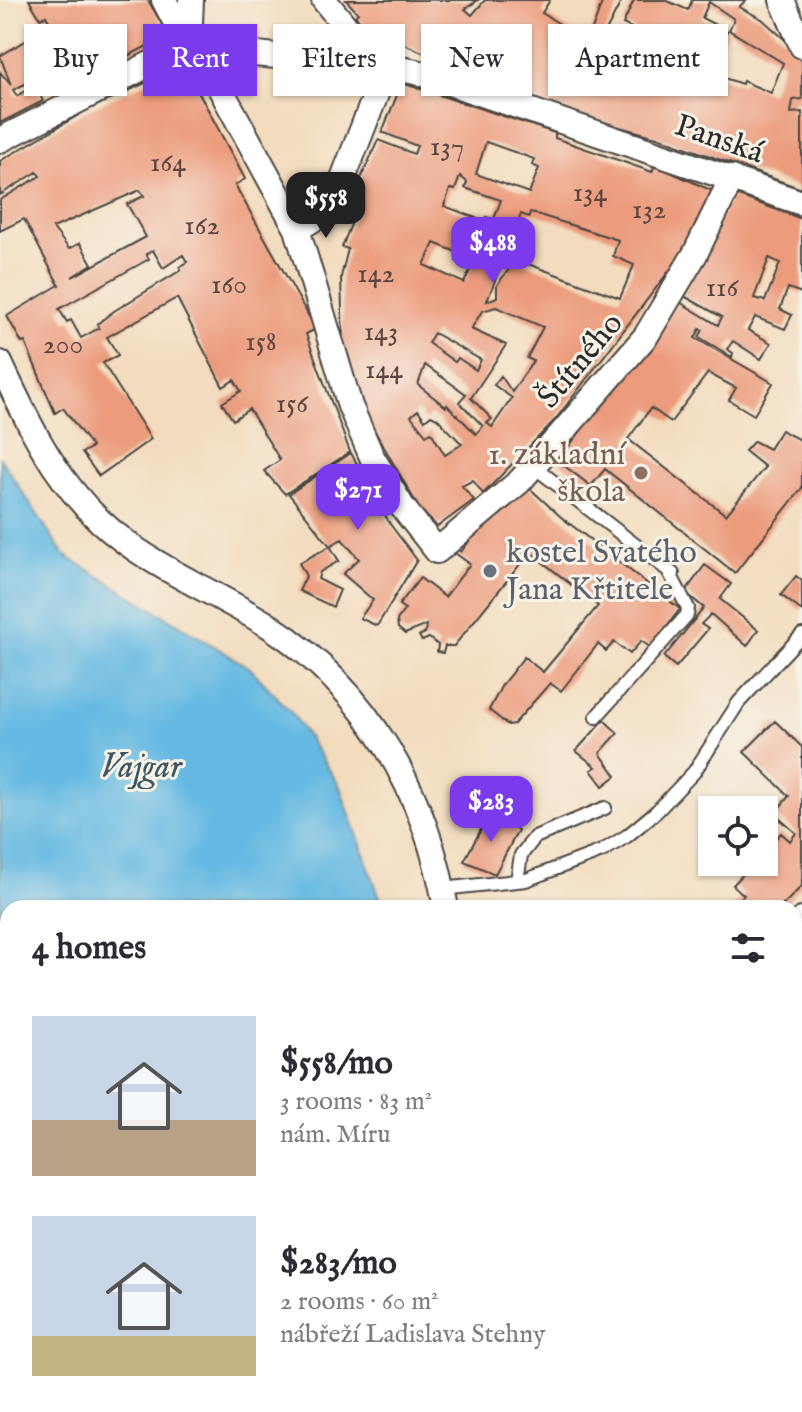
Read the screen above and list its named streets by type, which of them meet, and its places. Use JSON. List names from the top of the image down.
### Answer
{
  "streets": {
    "street": ["Panská", "Štítného"]
  },
  "crossings": [
    ["Panská", "Štítného"]
  ],
  "water": ["Vajgar"],
  "places": ["1. základní škola", "kostel Svatého Jana Křtitele"],
  "house_numbers": [
    "137",
    "164",
    "134",
    "132",
    "162",
    "142",
    "160",
    "116",
    "143",
    "158",
    "200",
    "144",
    "156"
  ],
  "page": {
    "chip": [
      "Buy",
      "Rent",
      "Filters",
      "New",
      "Apartment"
    ],
    "price": [
      "$558",
      "$488",
      "$271",
      "$283"
    ],
    "heading": "4 homes",
    "list": [
      {
        "name": "$558/mo",
        "note": "3 rooms · 83 m² · nám. Míru"
      },
      {
        "name": "$283/mo",
        "note": "2 rooms · 60 m² · nábřeží Ladislava Stehny"
      }
    ]
  }
}
